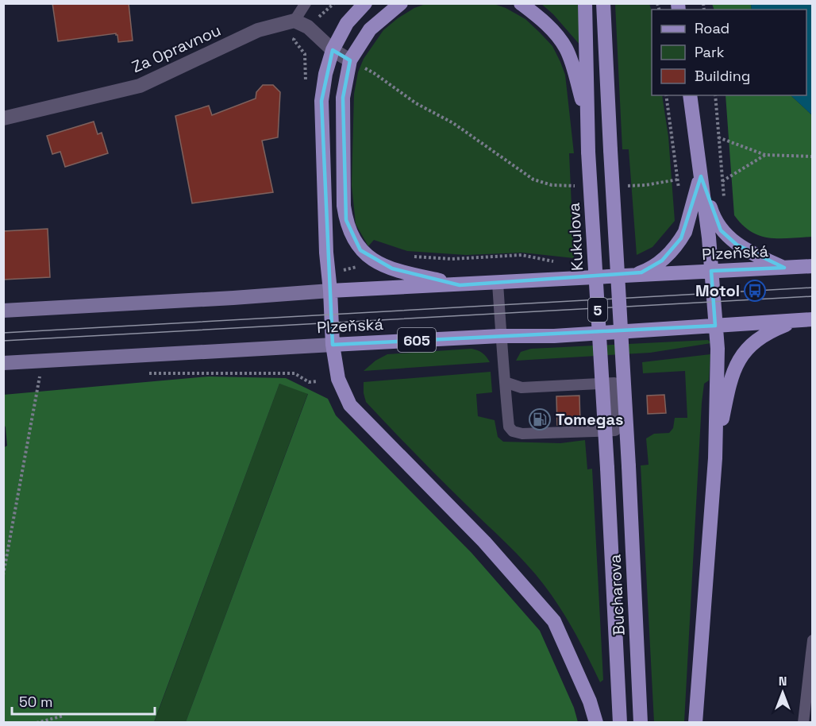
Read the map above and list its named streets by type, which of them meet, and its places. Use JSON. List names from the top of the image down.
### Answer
{
  "streets": {
    "main road": [
      "Kukulova",
      "Plzeňská",
      "5",
      "605",
      "Bucharova"
    ],
    "street": ["Za Opravnou"]
  },
  "crossings": [
    ["Kukulova", "Bucharova"]
  ],
  "places": {
    "bus stop": ["Motol"],
    "fuel station": ["Tomegas"]
  },
  "legend": ["Road", "Park", "Building"],
  "scale_bar": "50 m",
  "north": "top"
}
